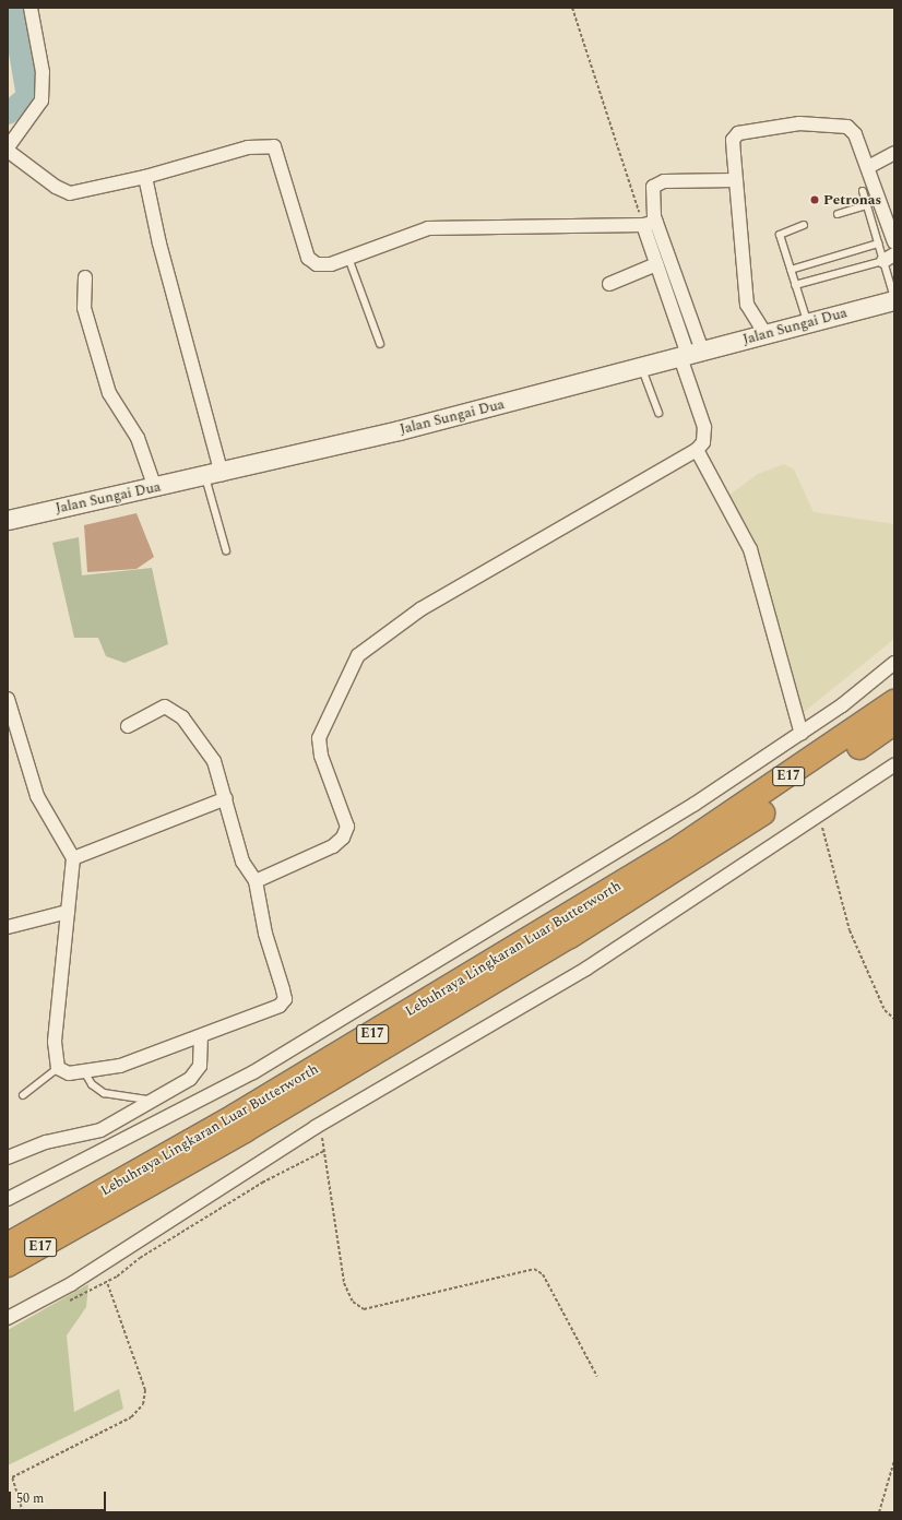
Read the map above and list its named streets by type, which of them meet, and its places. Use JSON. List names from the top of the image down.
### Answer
{
  "streets": {
    "highway": ["E17", "Lebuhraya Lingkaran Luar Butterworth"],
    "main road": ["Jalan Sungai Dua"]
  },
  "places": ["Petronas"],
  "scale_bar": "50 m"
}
